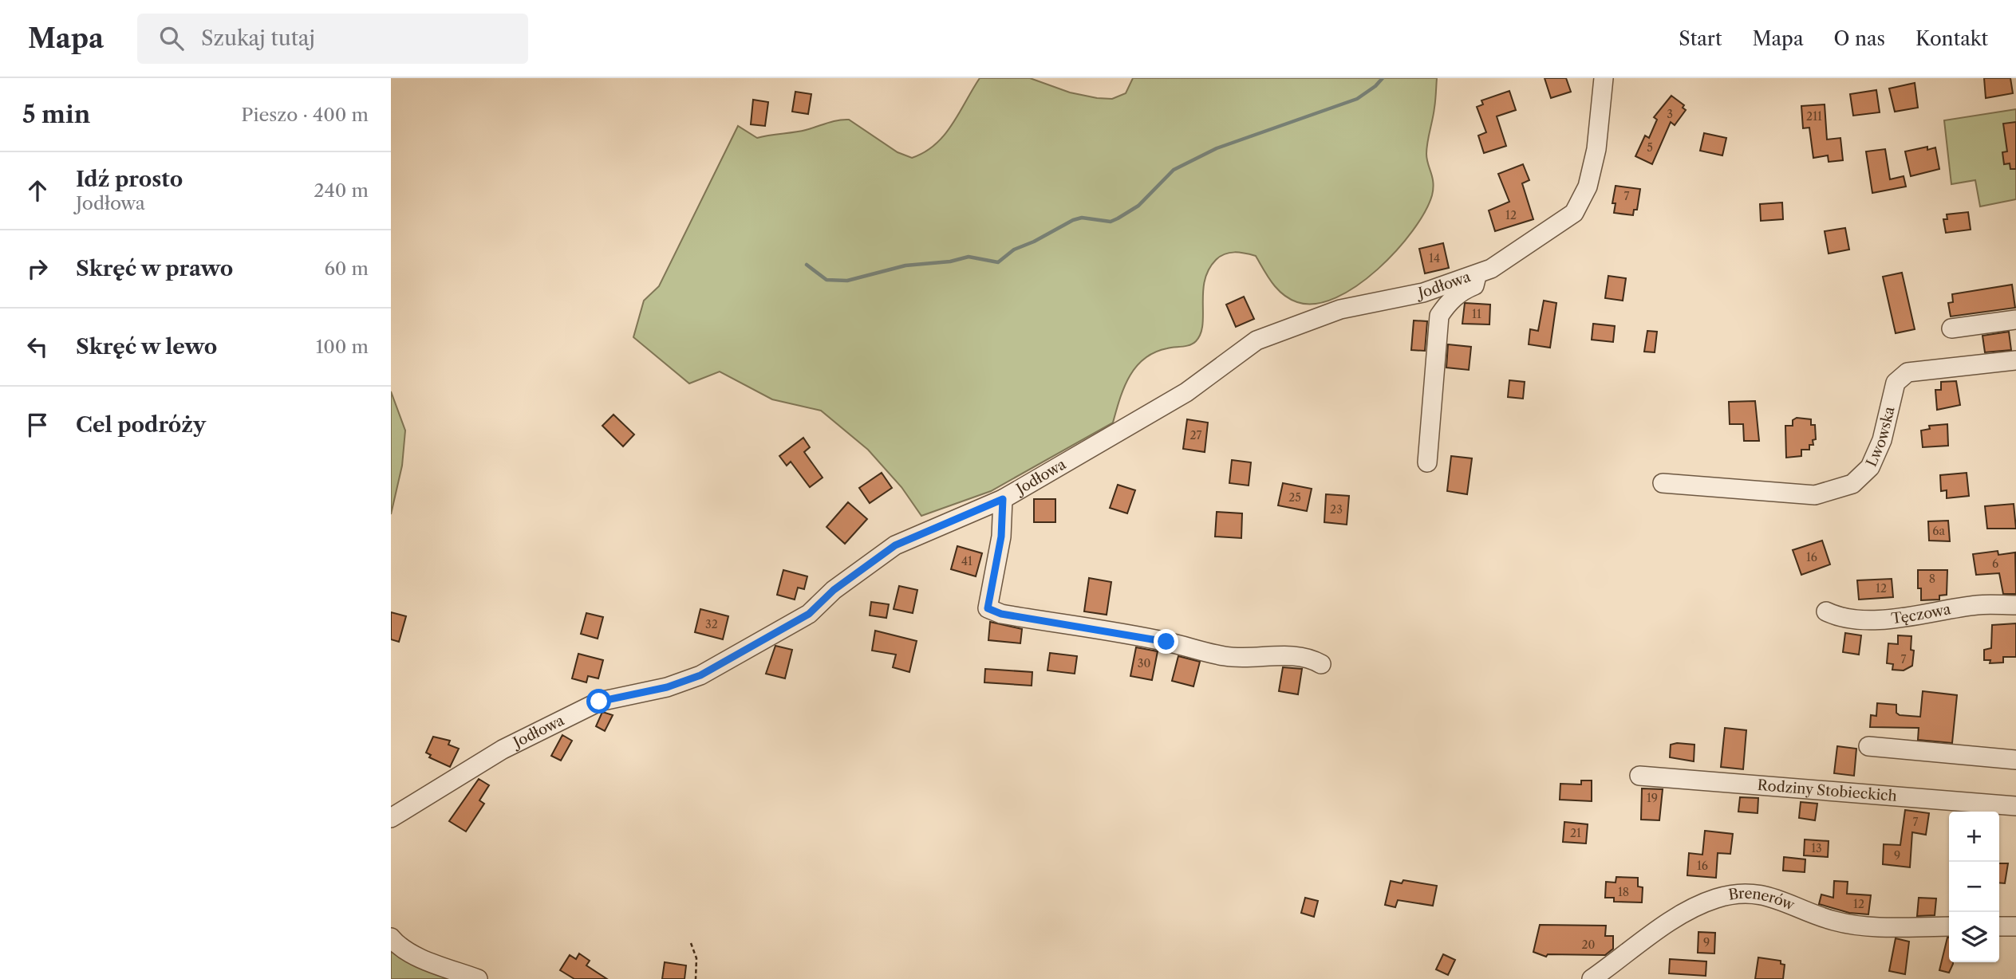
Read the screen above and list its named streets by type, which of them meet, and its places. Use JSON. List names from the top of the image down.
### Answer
{
  "streets": {
    "street": [
      "Jodłowa",
      "Lwowska",
      "Tęczowa",
      "Rodziny Stobieckich",
      "Brenerów"
    ]
  },
  "house_numbers": [
    "3",
    "211",
    "5",
    "7",
    "12",
    "14",
    "11",
    "27",
    "25",
    "23",
    "6a",
    "16",
    "41",
    "6",
    "8",
    "12",
    "32",
    "7",
    "30",
    "19",
    "7",
    "21",
    "13",
    "9",
    "16",
    "18",
    "12",
    "9",
    "20"
  ],
  "page": {
    "header": "Mapa",
    "search": "Szukaj tutaj",
    "nav": [
      "Start",
      "Mapa",
      "O nas",
      "Kontakt"
    ],
    "heading": ["5 min", "Pieszo · 400 m"],
    "list": [
      ["Idź prosto", "Jodłowa", "240 m"],
      ["Skręć w prawo", "60 m"],
      ["Skręć w lewo", "100 m"],
      "Cel podróży"
    ],
    "map_buttons": ["+", "−"]
  }
}
